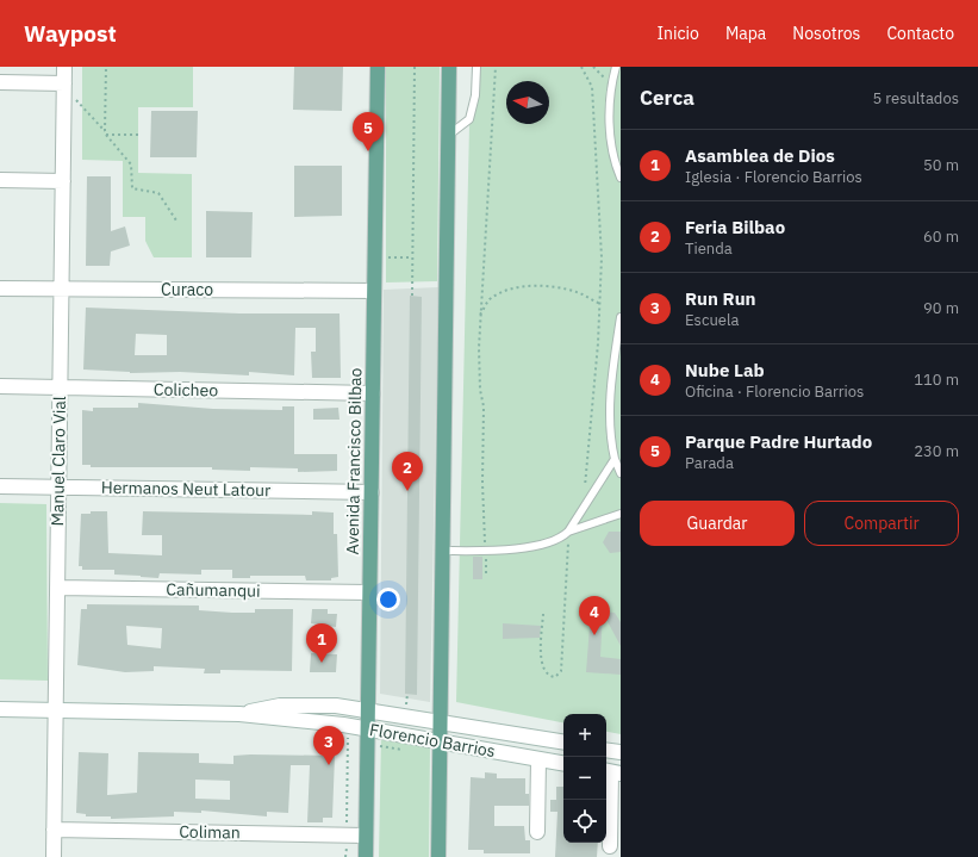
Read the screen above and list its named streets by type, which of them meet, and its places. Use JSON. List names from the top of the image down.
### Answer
{
  "streets": {
    "main road": ["Avenida Francisco Bilbao"],
    "street": [
      "Curaco",
      "Colicheo",
      "Manuel Claro Vial",
      "Hermanos Neut Latour",
      "Cañumanqui",
      "Florencio Barrios",
      "Coliman"
    ]
  },
  "crossings": [
    ["Curaco", "Manuel Claro Vial"],
    ["Curaco", "Avenida Francisco Bilbao"],
    ["Colicheo", "Manuel Claro Vial"],
    ["Colicheo", "Avenida Francisco Bilbao"],
    ["Manuel Claro Vial", "Hermanos Neut Latour"],
    ["Manuel Claro Vial", "Cañumanqui"],
    ["Manuel Claro Vial", "Florencio Barrios"],
    ["Manuel Claro Vial", "Coliman"],
    ["Avenida Francisco Bilbao", "Hermanos Neut Latour"],
    ["Avenida Francisco Bilbao", "Cañumanqui"],
    ["Avenida Francisco Bilbao", "Florencio Barrios"],
    ["Avenida Francisco Bilbao", "Coliman"]
  ],
  "north": "left",
  "page": {
    "header": "Waypost",
    "nav": [
      "Inicio",
      "Mapa",
      "Nosotros",
      "Contacto"
    ],
    "heading": ["Cerca", "5 resultados"],
    "pins": [
      "5",
      "2",
      "4",
      "1",
      "3"
    ],
    "list": [
      {
        "mark": "1",
        "name": "Asamblea de Dios",
        "note": "Iglesia · Florencio Barrios",
        "value": "50 m"
      },
      {
        "mark": "2",
        "name": "Feria Bilbao",
        "note": "Tienda",
        "value": "60 m"
      },
      {
        "mark": "3",
        "name": "Run Run",
        "note": "Escuela",
        "value": "90 m"
      },
      {
        "mark": "4",
        "name": "Nube Lab",
        "note": "Oficina · Florencio Barrios",
        "value": "110 m"
      },
      {
        "mark": "5",
        "name": "Parque Padre Hurtado",
        "note": "Parada",
        "value": "230 m"
      }
    ],
    "buttons": ["Guardar", "Compartir"],
    "map_buttons": ["+", "−"]
  }
}
